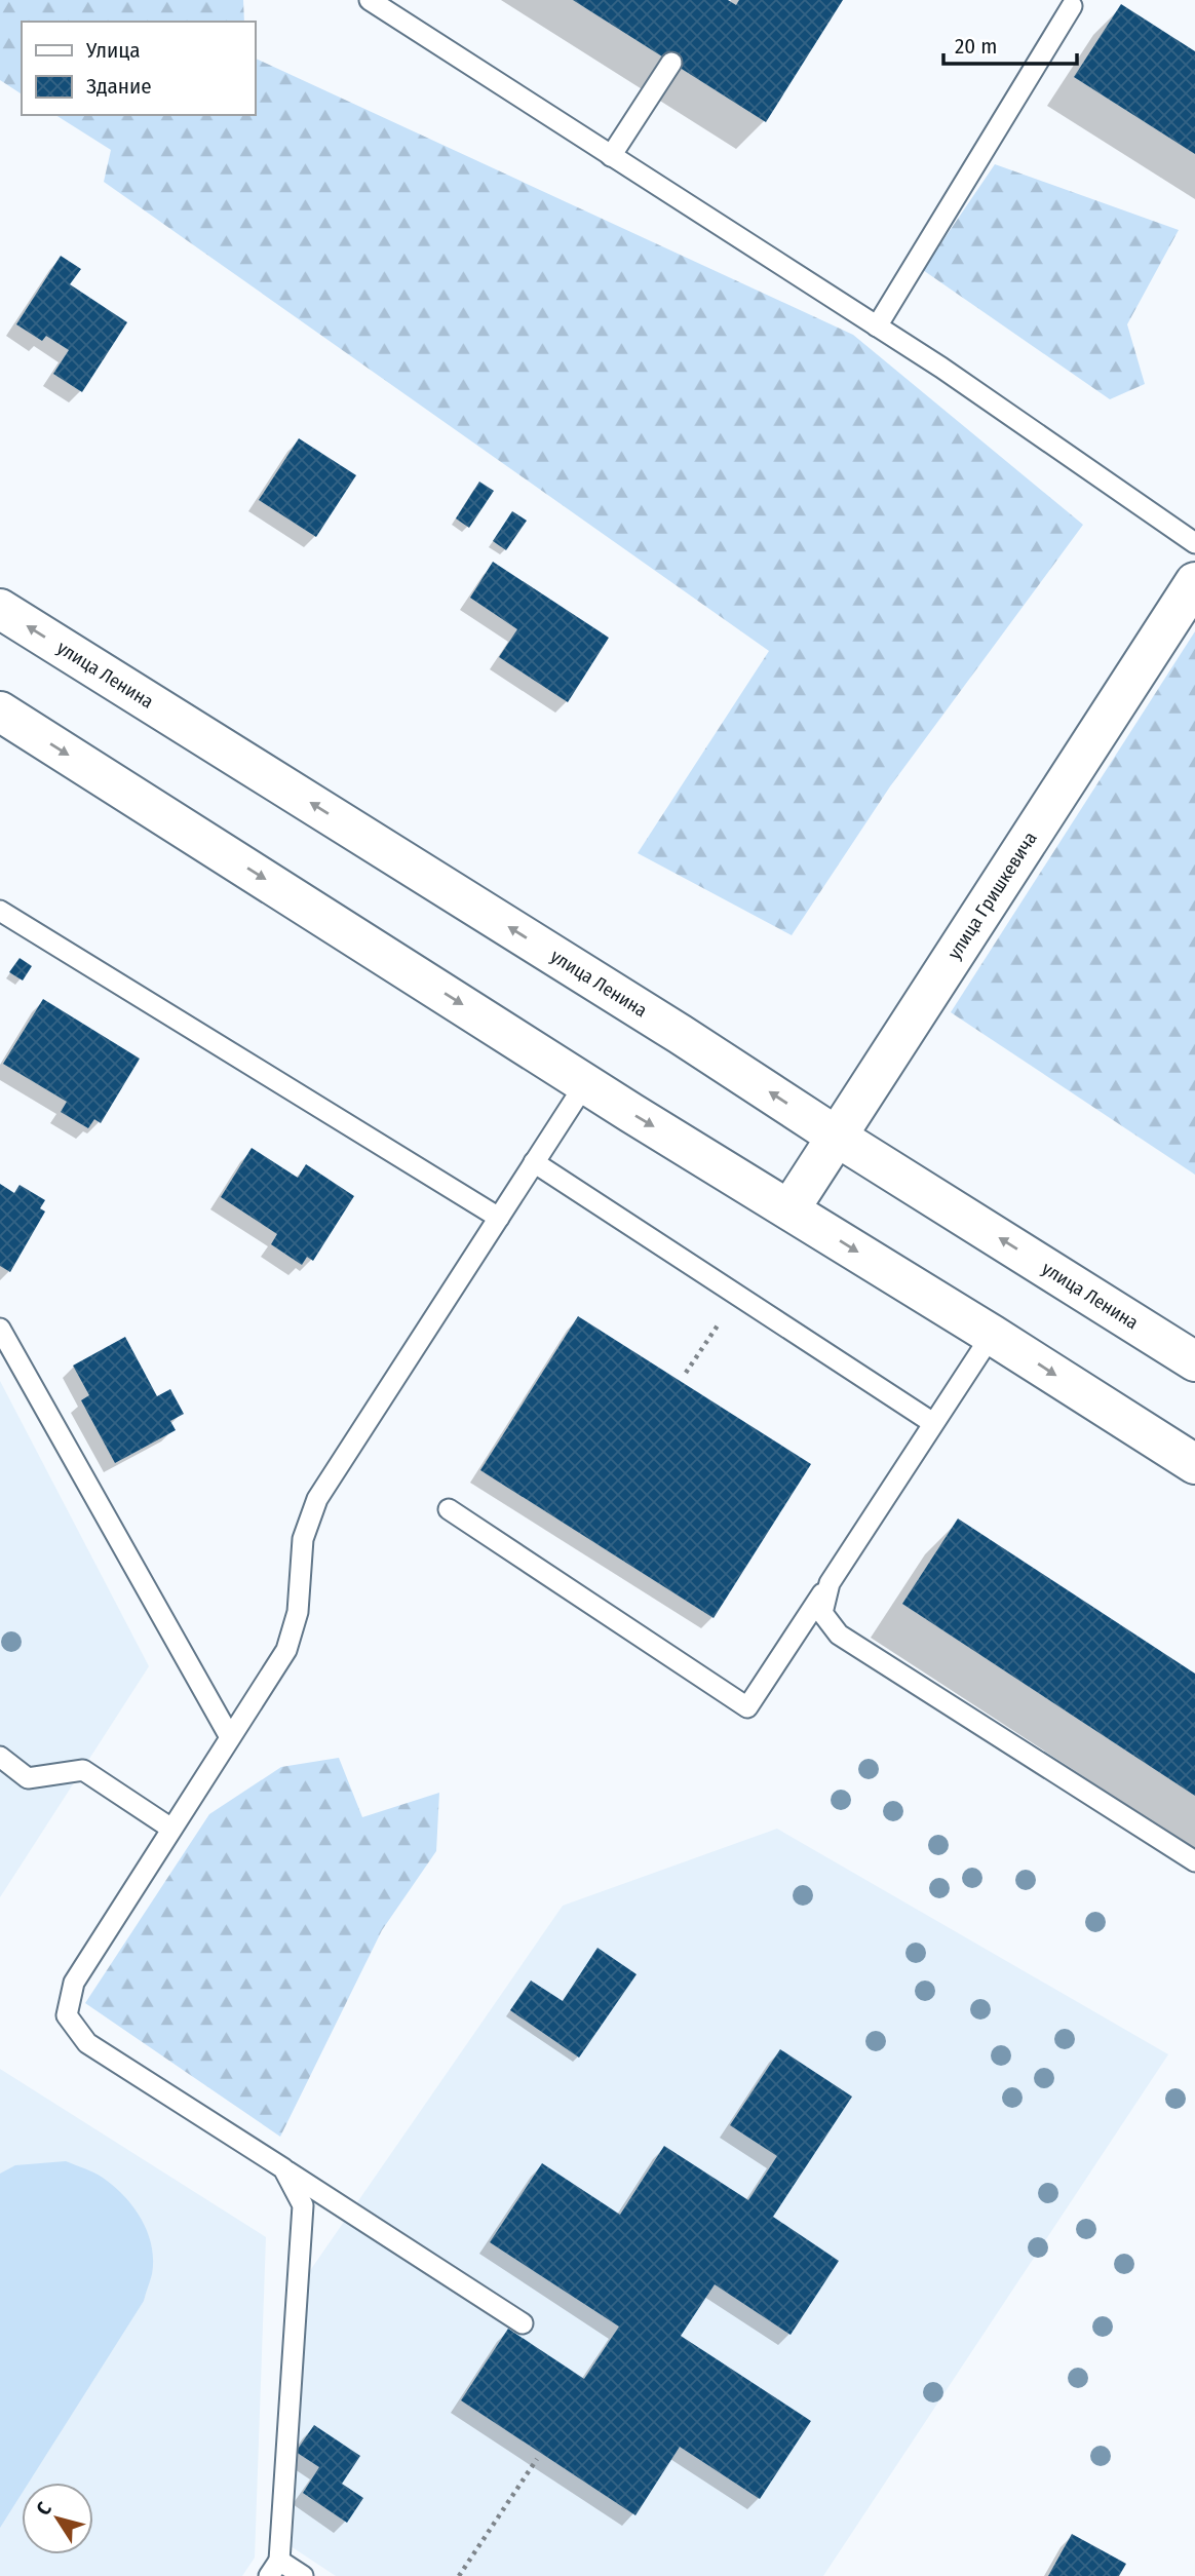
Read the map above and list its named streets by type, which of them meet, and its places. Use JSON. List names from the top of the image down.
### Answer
{
  "streets": {
    "street": ["улица Ленина", "улица Гришкевича"]
  },
  "crossings": [
    ["улица Ленина", "улица Гришкевича"]
  ],
  "legend": ["Улица", "Здание"],
  "scale_bar": "20 m",
  "north": "top left"
}
